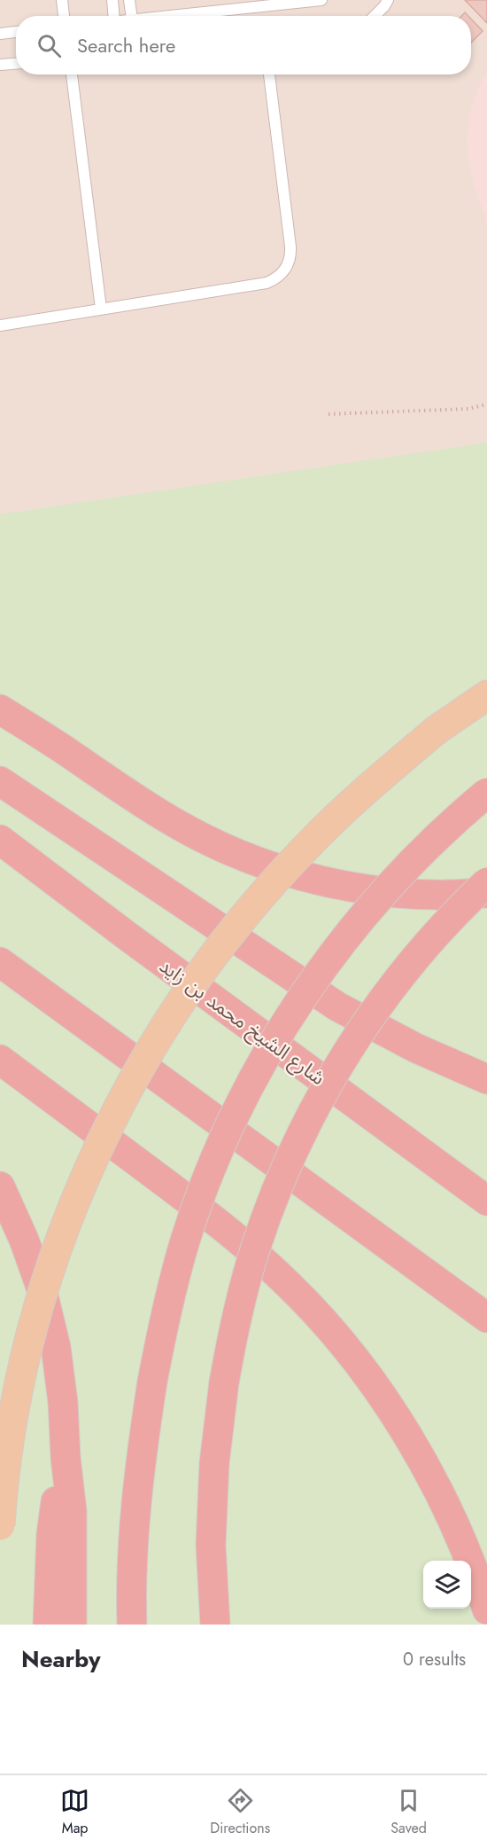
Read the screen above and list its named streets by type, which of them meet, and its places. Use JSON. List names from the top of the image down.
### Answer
{
  "streets": {
    "highway": ["شارع الشيخ محمد بن زايد"]
  },
  "page": {
    "search": "Search here",
    "heading": ["Nearby", "0 results"],
    "nav": ["Map", "Directions", "Saved"]
  }
}
